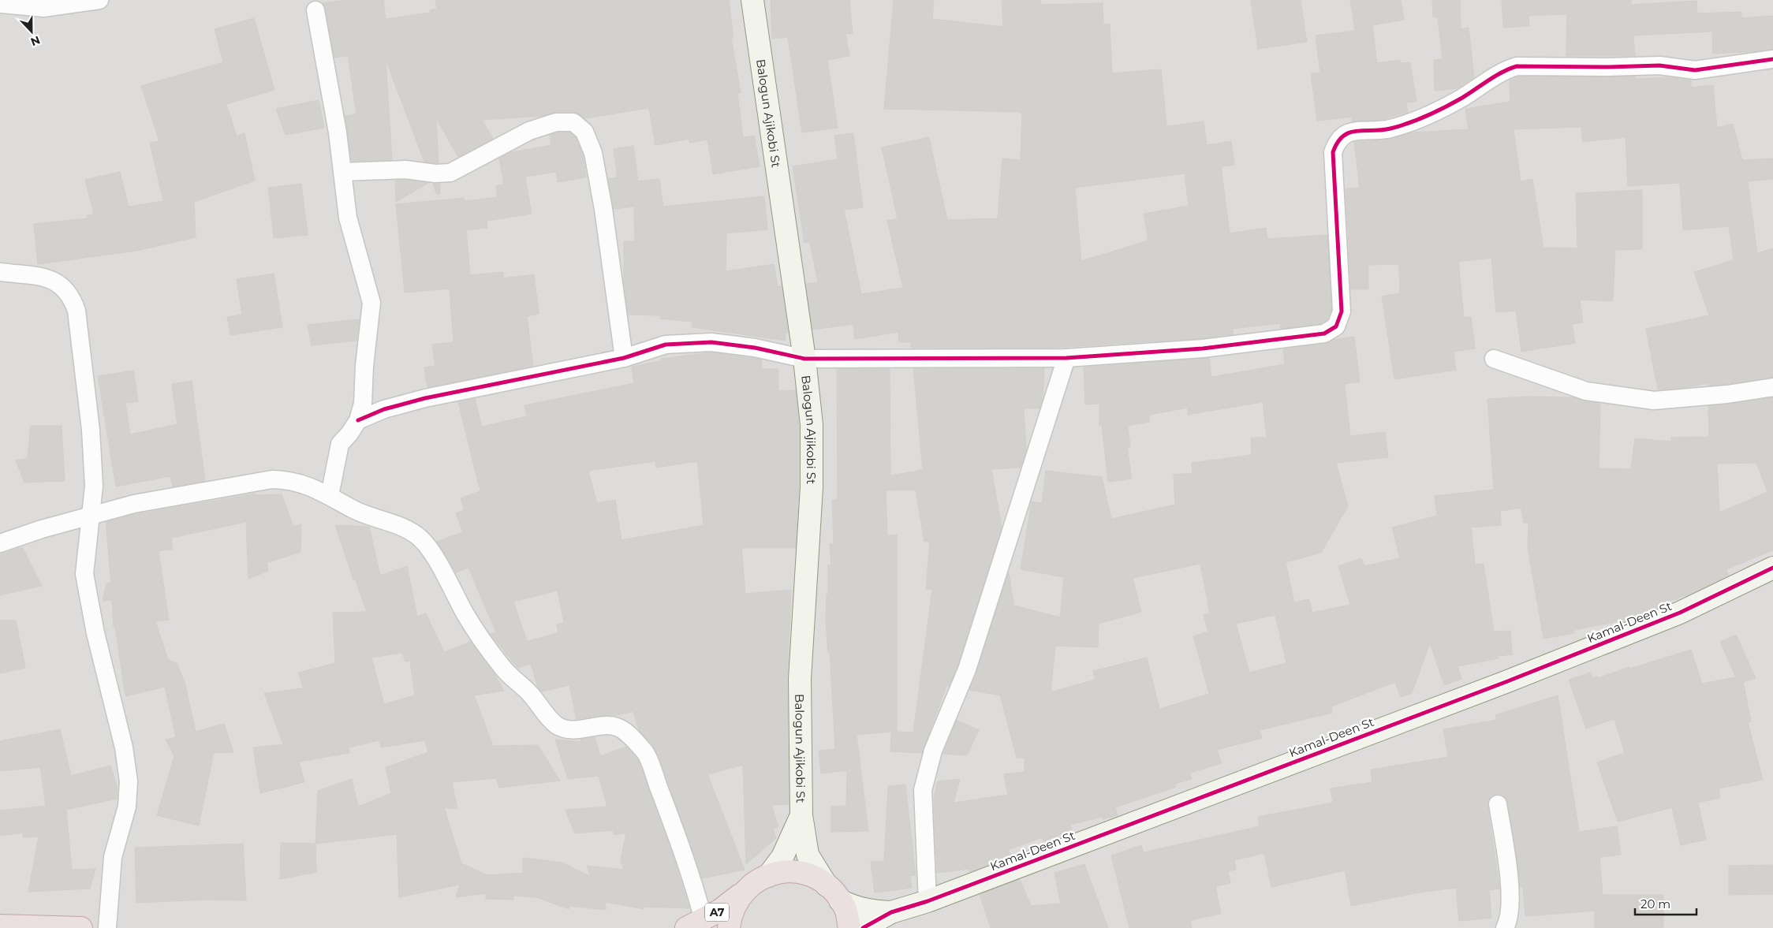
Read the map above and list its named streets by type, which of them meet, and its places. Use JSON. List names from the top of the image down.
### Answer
{
  "streets": {
    "highway": ["A7"],
    "street": ["Balogun Ajikobi St", "Kamal-Deen St"]
  },
  "scale_bar": "20 m",
  "north": "bottom"
}
